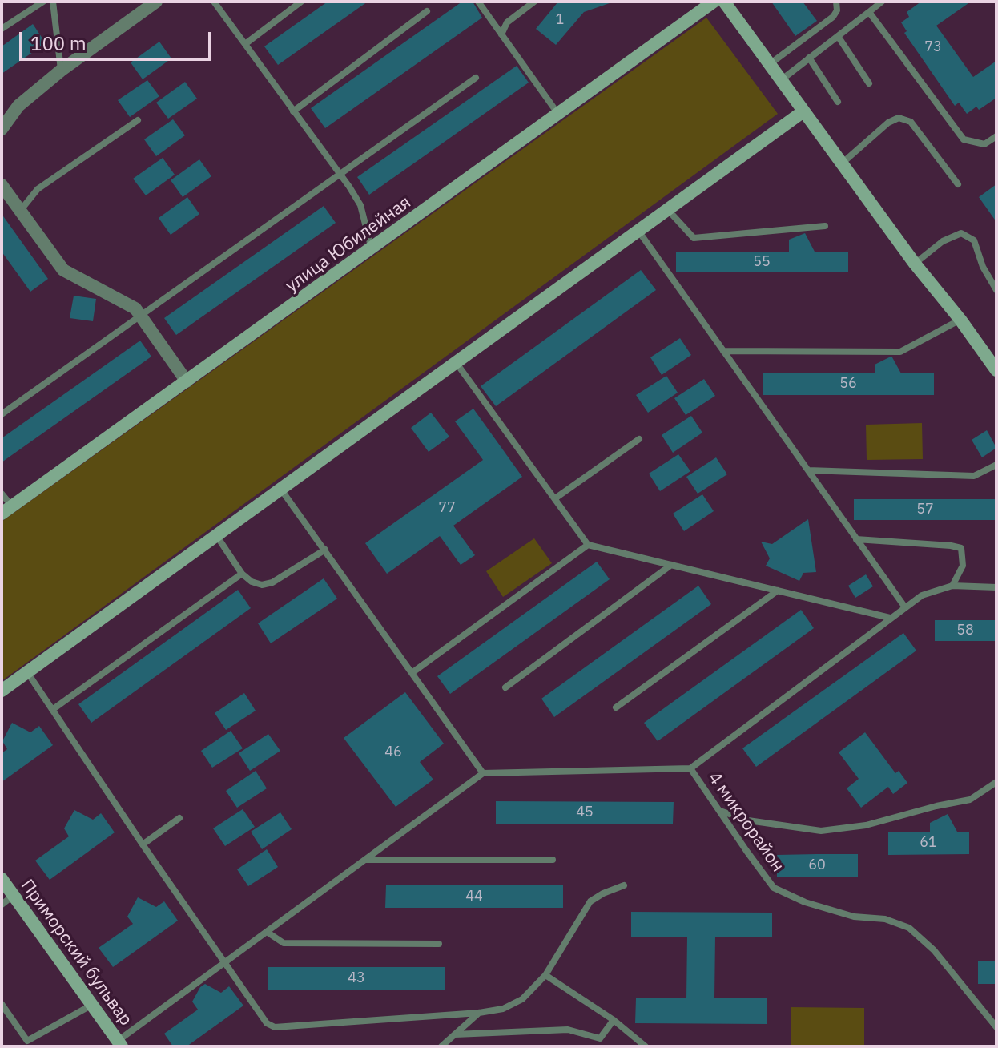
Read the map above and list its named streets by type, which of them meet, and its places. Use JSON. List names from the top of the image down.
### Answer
{
  "streets": {
    "street": ["улица Юбилейная", "Приморский бульвар"],
    "lane": ["4 микрорайон"]
  },
  "house_numbers": [
    "1",
    "73",
    "55",
    "56",
    "77",
    "57",
    "58",
    "46",
    "45",
    "61",
    "60",
    "44",
    "43"
  ],
  "scale_bar": "100 m"
}
